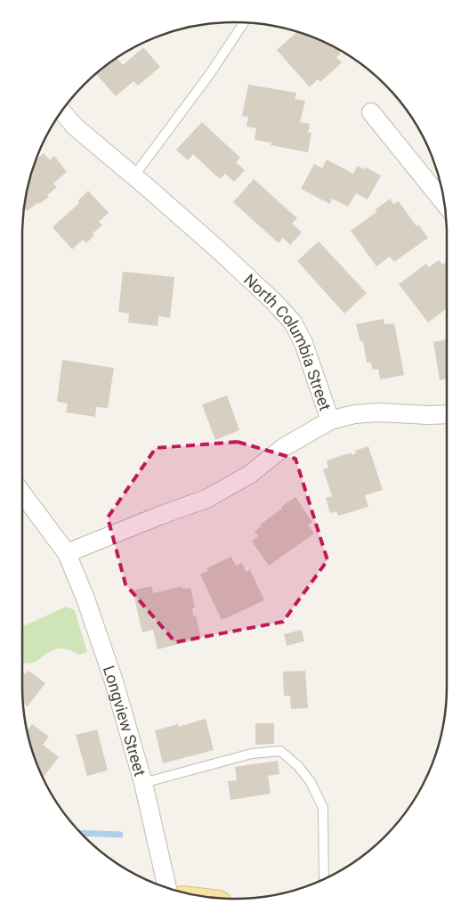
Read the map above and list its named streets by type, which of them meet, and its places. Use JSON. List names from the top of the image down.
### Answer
{
  "streets": {
    "street": ["North Columbia Street", "Longview Street"]
  },
  "crossings": [
    ["North Columbia Street", "Longview Street"]
  ]
}
